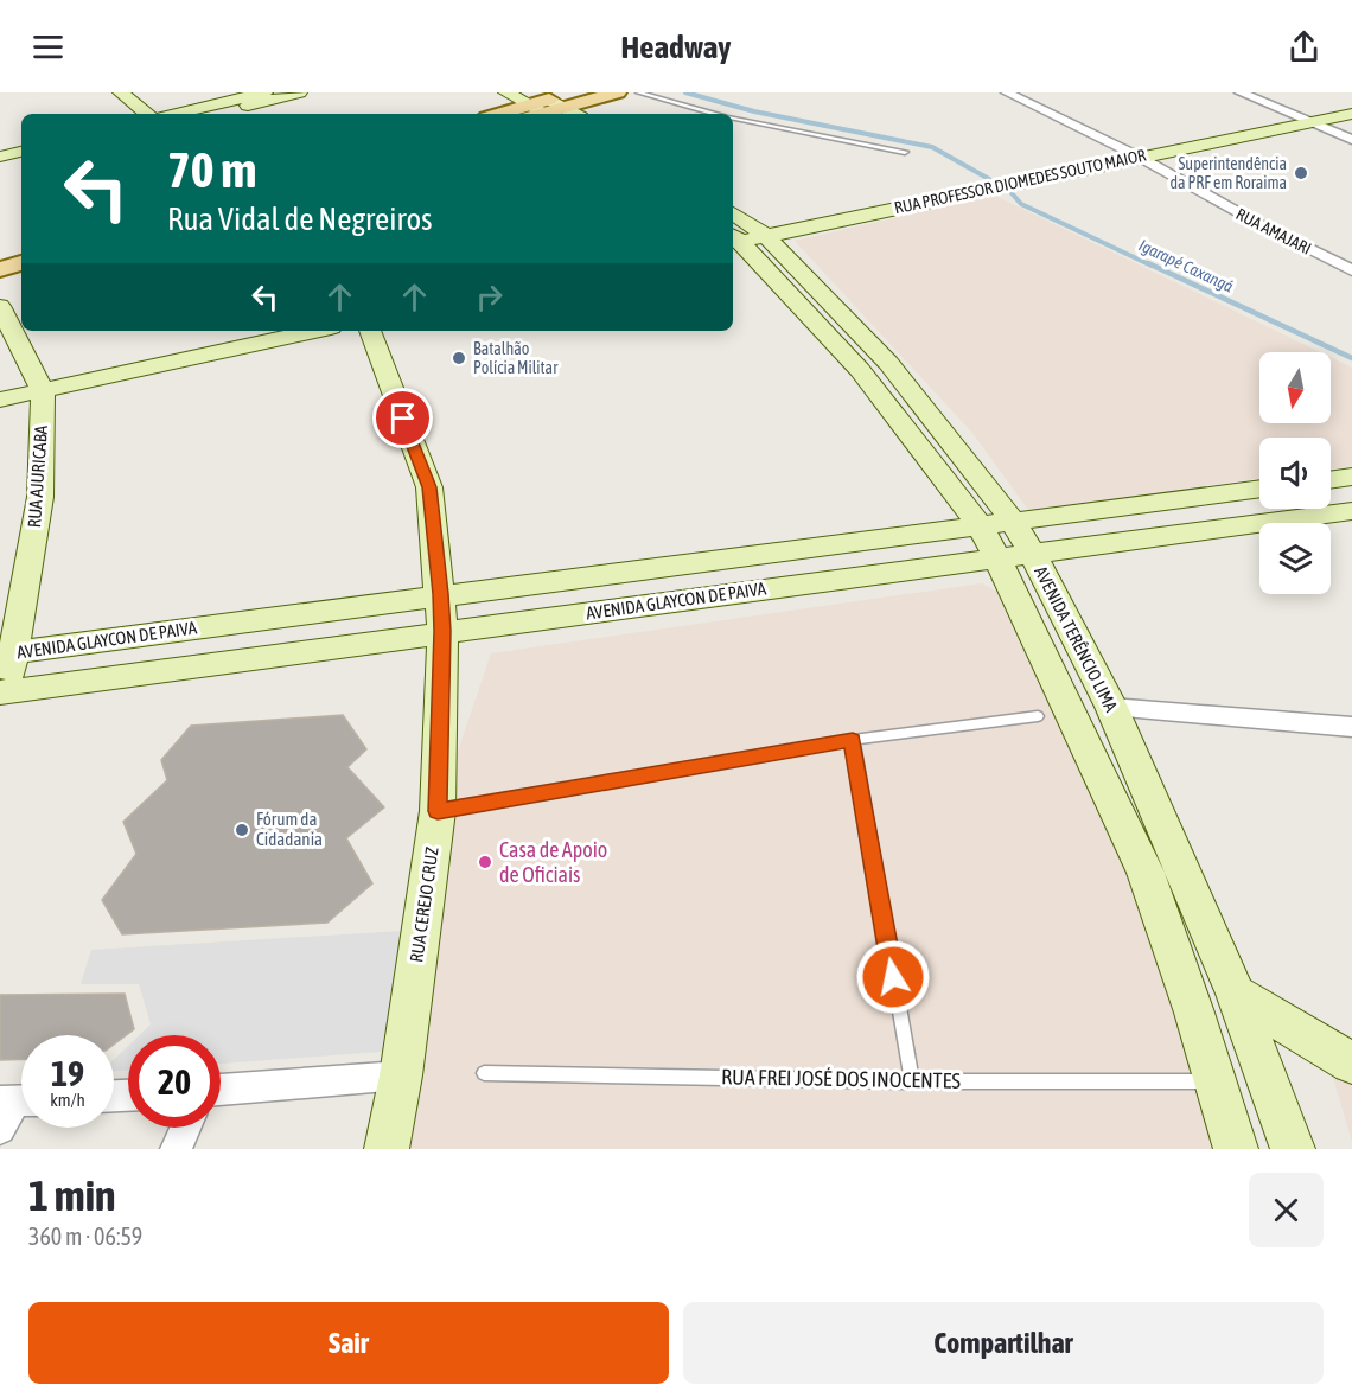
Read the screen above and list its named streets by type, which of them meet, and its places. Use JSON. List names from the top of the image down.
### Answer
{
  "streets": {
    "main road": [
      "RUA PROFESSOR DIOMEDES SOUTO MAIOR",
      "RUA AJURICABA",
      "AVENIDA GLAYCON DE PAIVA",
      "AVENIDA TERÊNCIO LIMA",
      "RUA CEREJO CRUZ"
    ],
    "street": ["RUA AMAJARI"],
    "lane": ["RUA FREI JOSÉ DOS INOCENTES"]
  },
  "crossings": [
    ["RUA PROFESSOR DIOMEDES SOUTO MAIOR", "RUA AMAJARI"],
    ["RUA PROFESSOR DIOMEDES SOUTO MAIOR", "AVENIDA TERÊNCIO LIMA"],
    ["RUA AJURICABA", "AVENIDA GLAYCON DE PAIVA"],
    ["AVENIDA GLAYCON DE PAIVA", "AVENIDA TERÊNCIO LIMA"],
    ["AVENIDA GLAYCON DE PAIVA", "RUA CEREJO CRUZ"]
  ],
  "water": ["Igarapé Caxangá"],
  "places": [
    "Superintendência da PRF em Roraima",
    "Batalhão Polícia Militar",
    "Fórum da Cidadania",
    "Casa de Apoio de Oficiais"
  ],
  "north": "bottom",
  "page": {
    "header": "Headway",
    "turn": ["70 m", "Rua Vidal de Negreiros"],
    "speed": "19 km/h",
    "limit": "20",
    "heading": ["1 min", "360 m · 06:59"],
    "buttons": ["Sair", "Compartilhar"]
  }
}
